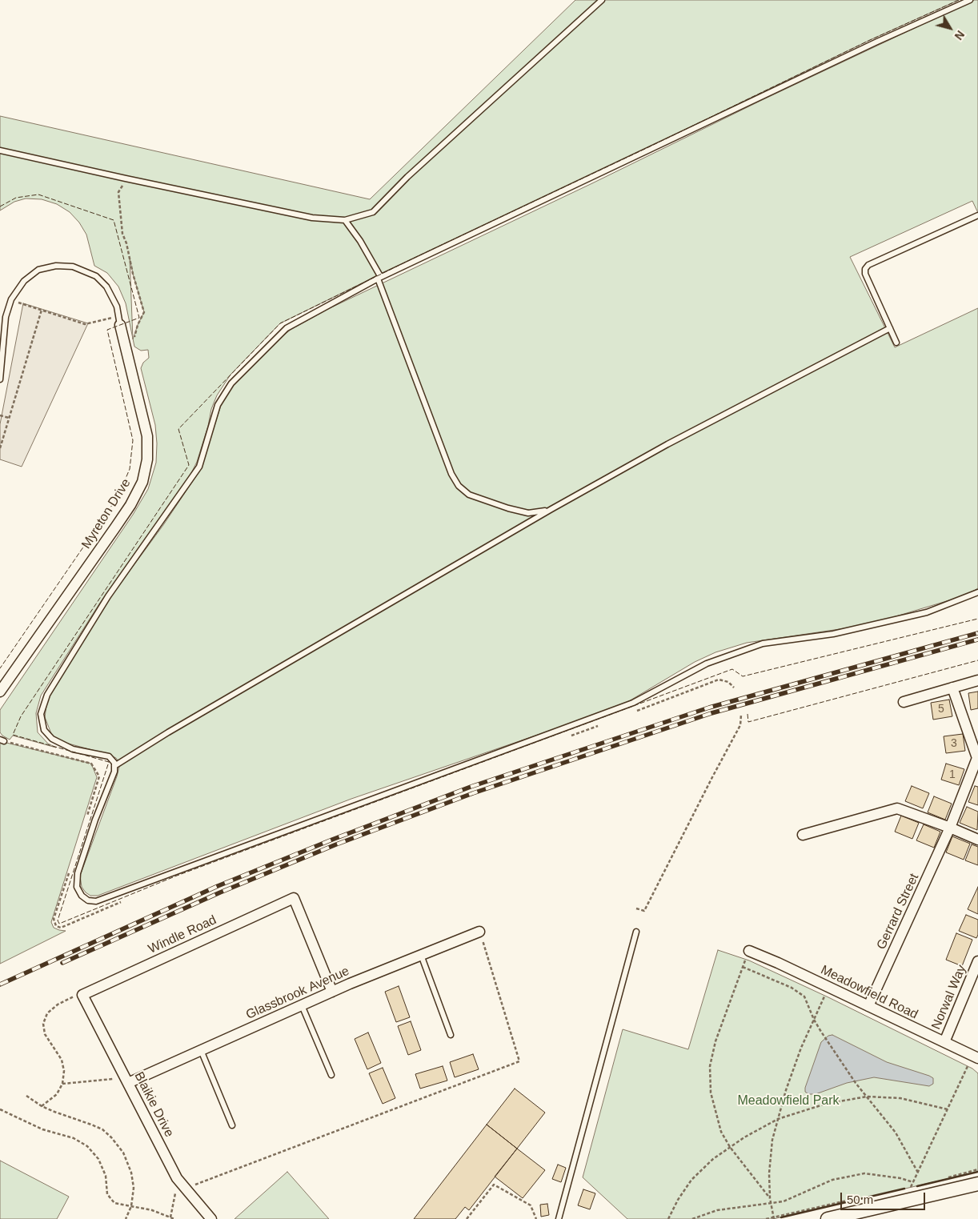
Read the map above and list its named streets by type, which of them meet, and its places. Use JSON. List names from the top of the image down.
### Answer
{
  "streets": {
    "street": [
      "Myreton Drive",
      "Gerrard Street",
      "Windle Road",
      "Meadowfield Road",
      "Glassbrook Avenue",
      "Norwal Way",
      "Blaikie Drive"
    ]
  },
  "crossings": [
    ["Gerrard Street", "Meadowfield Road"],
    ["Windle Road", "Glassbrook Avenue"],
    ["Windle Road", "Blaikie Drive"],
    ["Meadowfield Road", "Norwal Way"],
    ["Glassbrook Avenue", "Blaikie Drive"]
  ],
  "parks": ["Meadowfield Park"],
  "house_numbers": ["5", "3", "1"],
  "scale_bar": "50 m",
  "north": "bottom right"
}
